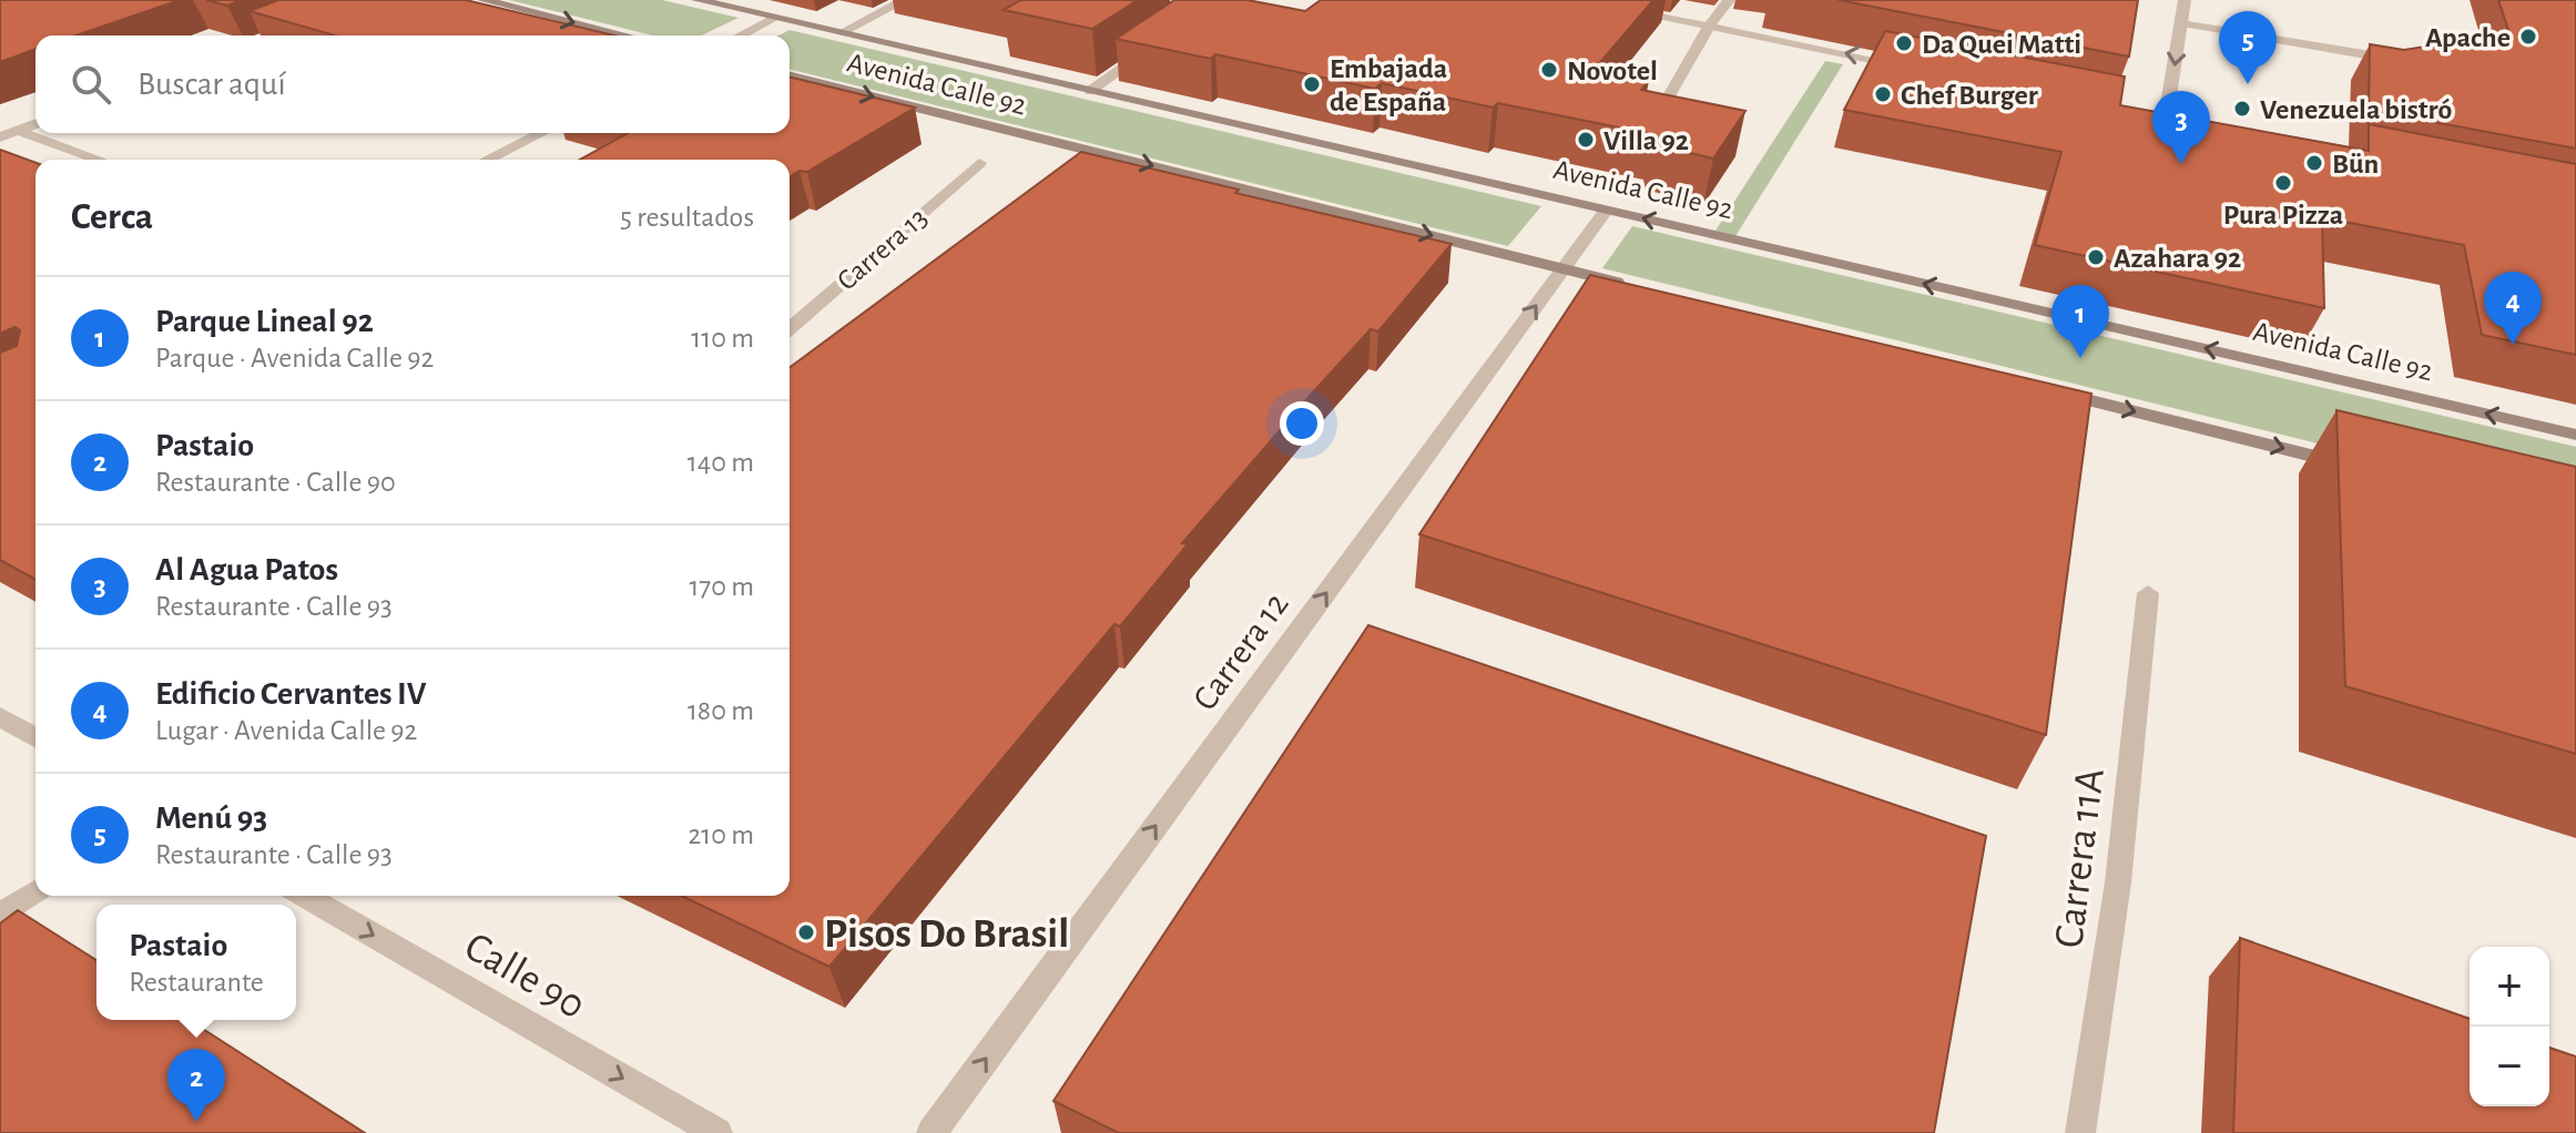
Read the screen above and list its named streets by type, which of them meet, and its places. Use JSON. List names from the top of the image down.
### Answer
{
  "streets": {
    "main road": ["Avenida Calle 92"],
    "street": [
      "Carrera 13",
      "Carrera 12",
      "Carrera 11A",
      "Calle 90"
    ]
  },
  "crossings": [
    ["Avenida Calle 92", "Carrera 12"]
  ],
  "one_way": ["Carrera 12", "Calle 90"],
  "places": [
    "Apache",
    "Da Quei Matti",
    "Novotel",
    "Embajada de España",
    "Chef Burger",
    "Venezuela bistró",
    "Villa 92",
    "Bün",
    "Pura Pizza",
    "Azahara 92",
    "Pisos Do Brasil"
  ],
  "page": {
    "pins": [
      "5",
      "3",
      "4",
      "1",
      "2"
    ],
    "search": "Buscar aquí",
    "heading": ["Cerca", "5 resultados"],
    "list": [
      {
        "mark": "1",
        "name": "Parque Lineal 92",
        "note": "Parque · Avenida Calle 92",
        "value": "110 m"
      },
      {
        "mark": "2",
        "name": "Pastaio",
        "note": "Restaurante · Calle 90",
        "value": "140 m"
      },
      {
        "mark": "3",
        "name": "Al Agua Patos",
        "note": "Restaurante · Calle 93",
        "value": "170 m"
      },
      {
        "mark": "4",
        "name": "Edificio Cervantes IV",
        "note": "Lugar · Avenida Calle 92",
        "value": "180 m"
      },
      {
        "mark": "5",
        "name": "Menú 93",
        "note": "Restaurante · Calle 93",
        "value": "210 m"
      }
    ],
    "popup": ["Pastaio", "Restaurante"],
    "map_buttons": ["+", "−"]
  }
}
